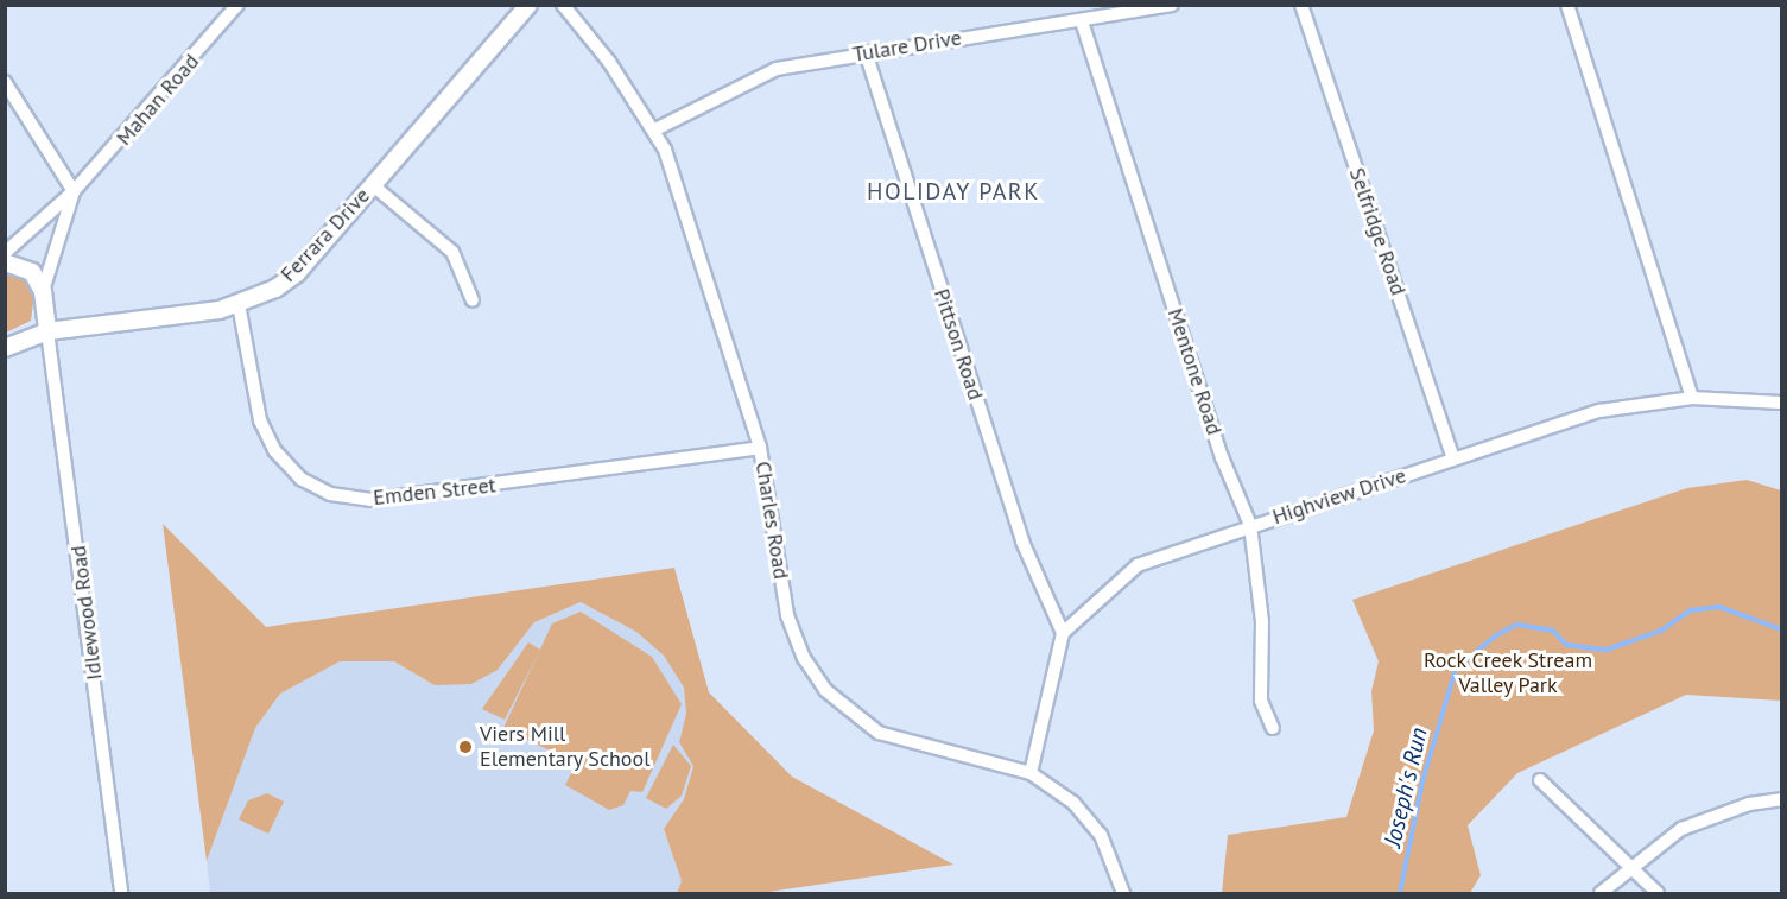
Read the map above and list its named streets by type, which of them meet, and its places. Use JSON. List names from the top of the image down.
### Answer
{
  "streets": {
    "street": [
      "Tulare Drive",
      "Mahan Road",
      "Selfridge Road",
      "Ferrara Drive",
      "Pittson Road",
      "Mentone Road",
      "Emden Street",
      "Highview Drive",
      "Charles Road",
      "Idlewood Road"
    ]
  },
  "crossings": [
    ["Tulare Drive", "Pittson Road"],
    ["Tulare Drive", "Mentone Road"],
    ["Tulare Drive", "Charles Road"],
    ["Mahan Road", "Ferrara Drive"],
    ["Mahan Road", "Idlewood Road"],
    ["Selfridge Road", "Highview Drive"],
    ["Ferrara Drive", "Emden Street"],
    ["Ferrara Drive", "Idlewood Road"],
    ["Pittson Road", "Highview Drive"],
    ["Mentone Road", "Highview Drive"],
    ["Emden Street", "Charles Road"]
  ],
  "districts": ["HOLIDAY PARK"],
  "water": ["Joseph's Run"],
  "parks": ["Rock Creek Stream Valley Park"],
  "places": ["Viers Mill Elementary School"]
}
